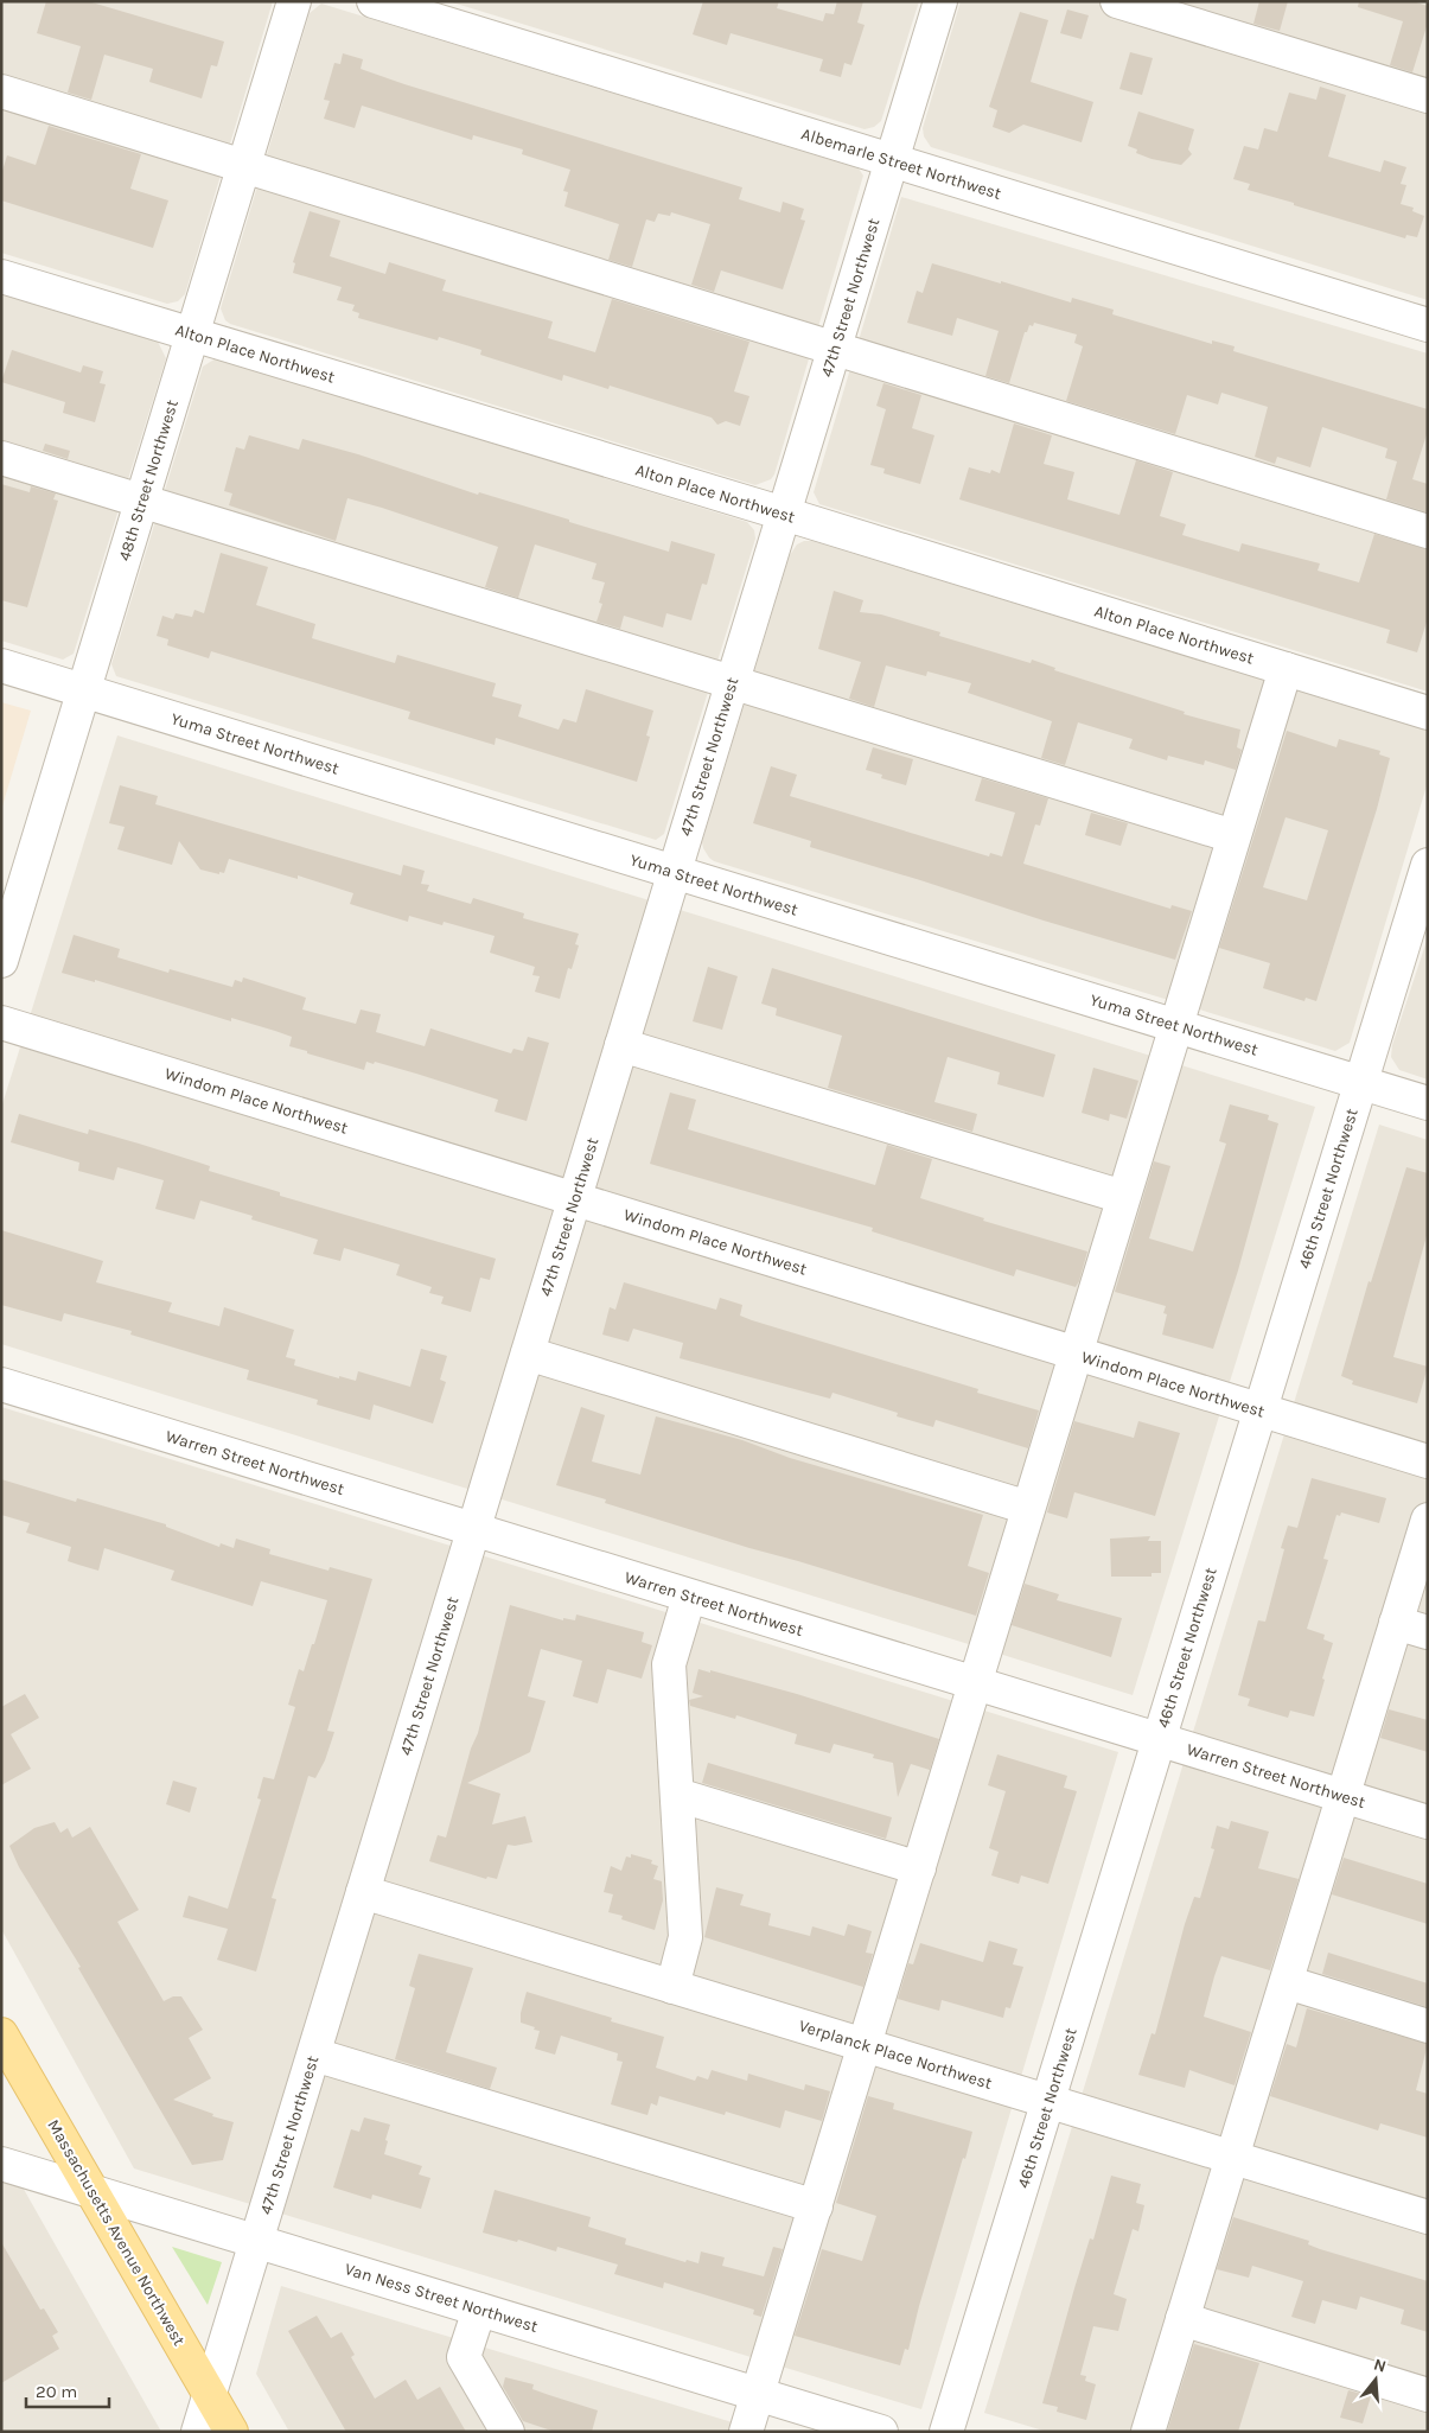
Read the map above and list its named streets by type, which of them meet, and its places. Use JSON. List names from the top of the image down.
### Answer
{
  "streets": {
    "main road": ["Massachusetts Avenue Northwest"],
    "street": [
      "Albemarle Street Northwest",
      "47th Street Northwest",
      "Alton Place Northwest",
      "48th Street Northwest",
      "Yuma Street Northwest",
      "Windom Place Northwest",
      "46th Street Northwest",
      "Warren Street Northwest",
      "Verplanck Place Northwest",
      "Van Ness Street Northwest"
    ]
  },
  "crossings": [
    ["Albemarle Street Northwest", "47th Street Northwest"],
    ["47th Street Northwest", "Alton Place Northwest"],
    ["47th Street Northwest", "Yuma Street Northwest"],
    ["47th Street Northwest", "Windom Place Northwest"],
    ["47th Street Northwest", "Warren Street Northwest"],
    ["47th Street Northwest", "Verplanck Place Northwest"],
    ["47th Street Northwest", "Massachusetts Avenue Northwest"],
    ["47th Street Northwest", "Van Ness Street Northwest"],
    ["Alton Place Northwest", "48th Street Northwest"],
    ["48th Street Northwest", "Yuma Street Northwest"],
    ["Yuma Street Northwest", "46th Street Northwest"],
    ["Windom Place Northwest", "46th Street Northwest"],
    ["46th Street Northwest", "Warren Street Northwest"],
    ["46th Street Northwest", "Verplanck Place Northwest"],
    ["Massachusetts Avenue Northwest", "Van Ness Street Northwest"]
  ],
  "scale_bar": "20 m",
  "north": "top"
}
